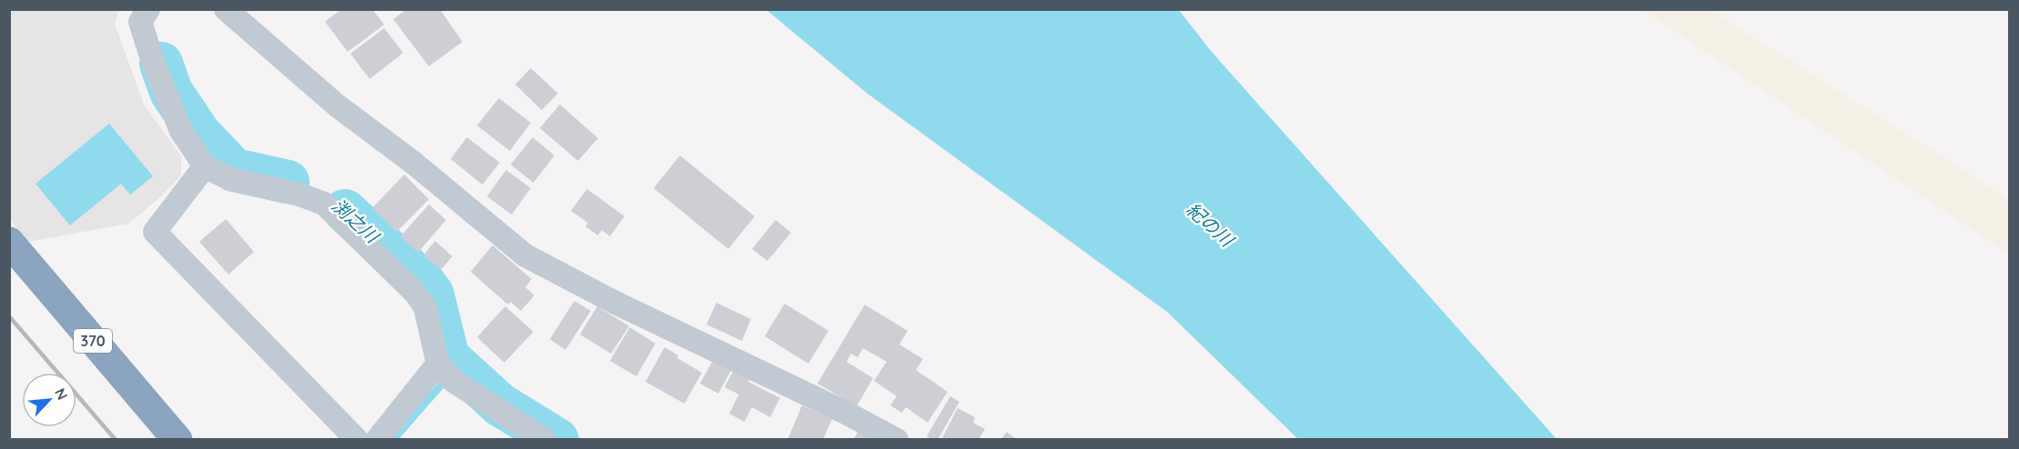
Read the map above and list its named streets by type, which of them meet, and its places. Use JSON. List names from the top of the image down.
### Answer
{
  "streets": {
    "highway": ["370"]
  },
  "water": ["渕之川", "紀の川"],
  "north": "top right"
}
